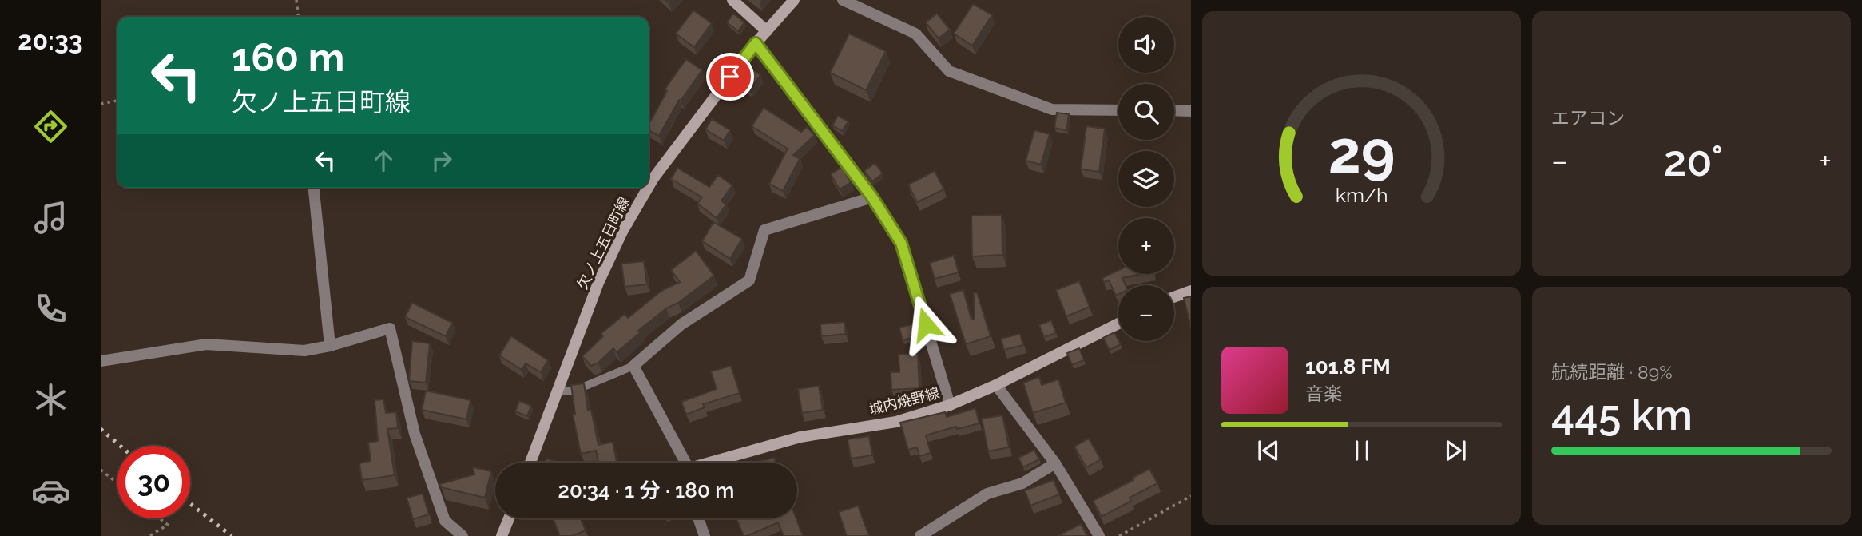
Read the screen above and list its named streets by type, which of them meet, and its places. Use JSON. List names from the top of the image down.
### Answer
{
  "streets": {
    "main road": ["欠ノ上五日町線", "城内焼野線"]
  },
  "page": {
    "tabs": "20:33",
    "tile": [
      "エアコン",
      ["航続距離 · 89%", "445 km"]
    ],
    "map_buttons": ["+", "−"],
    "turn": ["160 m", "欠ノ上五日町線"],
    "heat": ["−", "20°", "+"],
    "song": ["101.8 FM", "音楽"],
    "limit": "30",
    "trip": "20:34 · 1 分 · 180 m",
    "gauge": ["29", "km/h"]
  }
}
